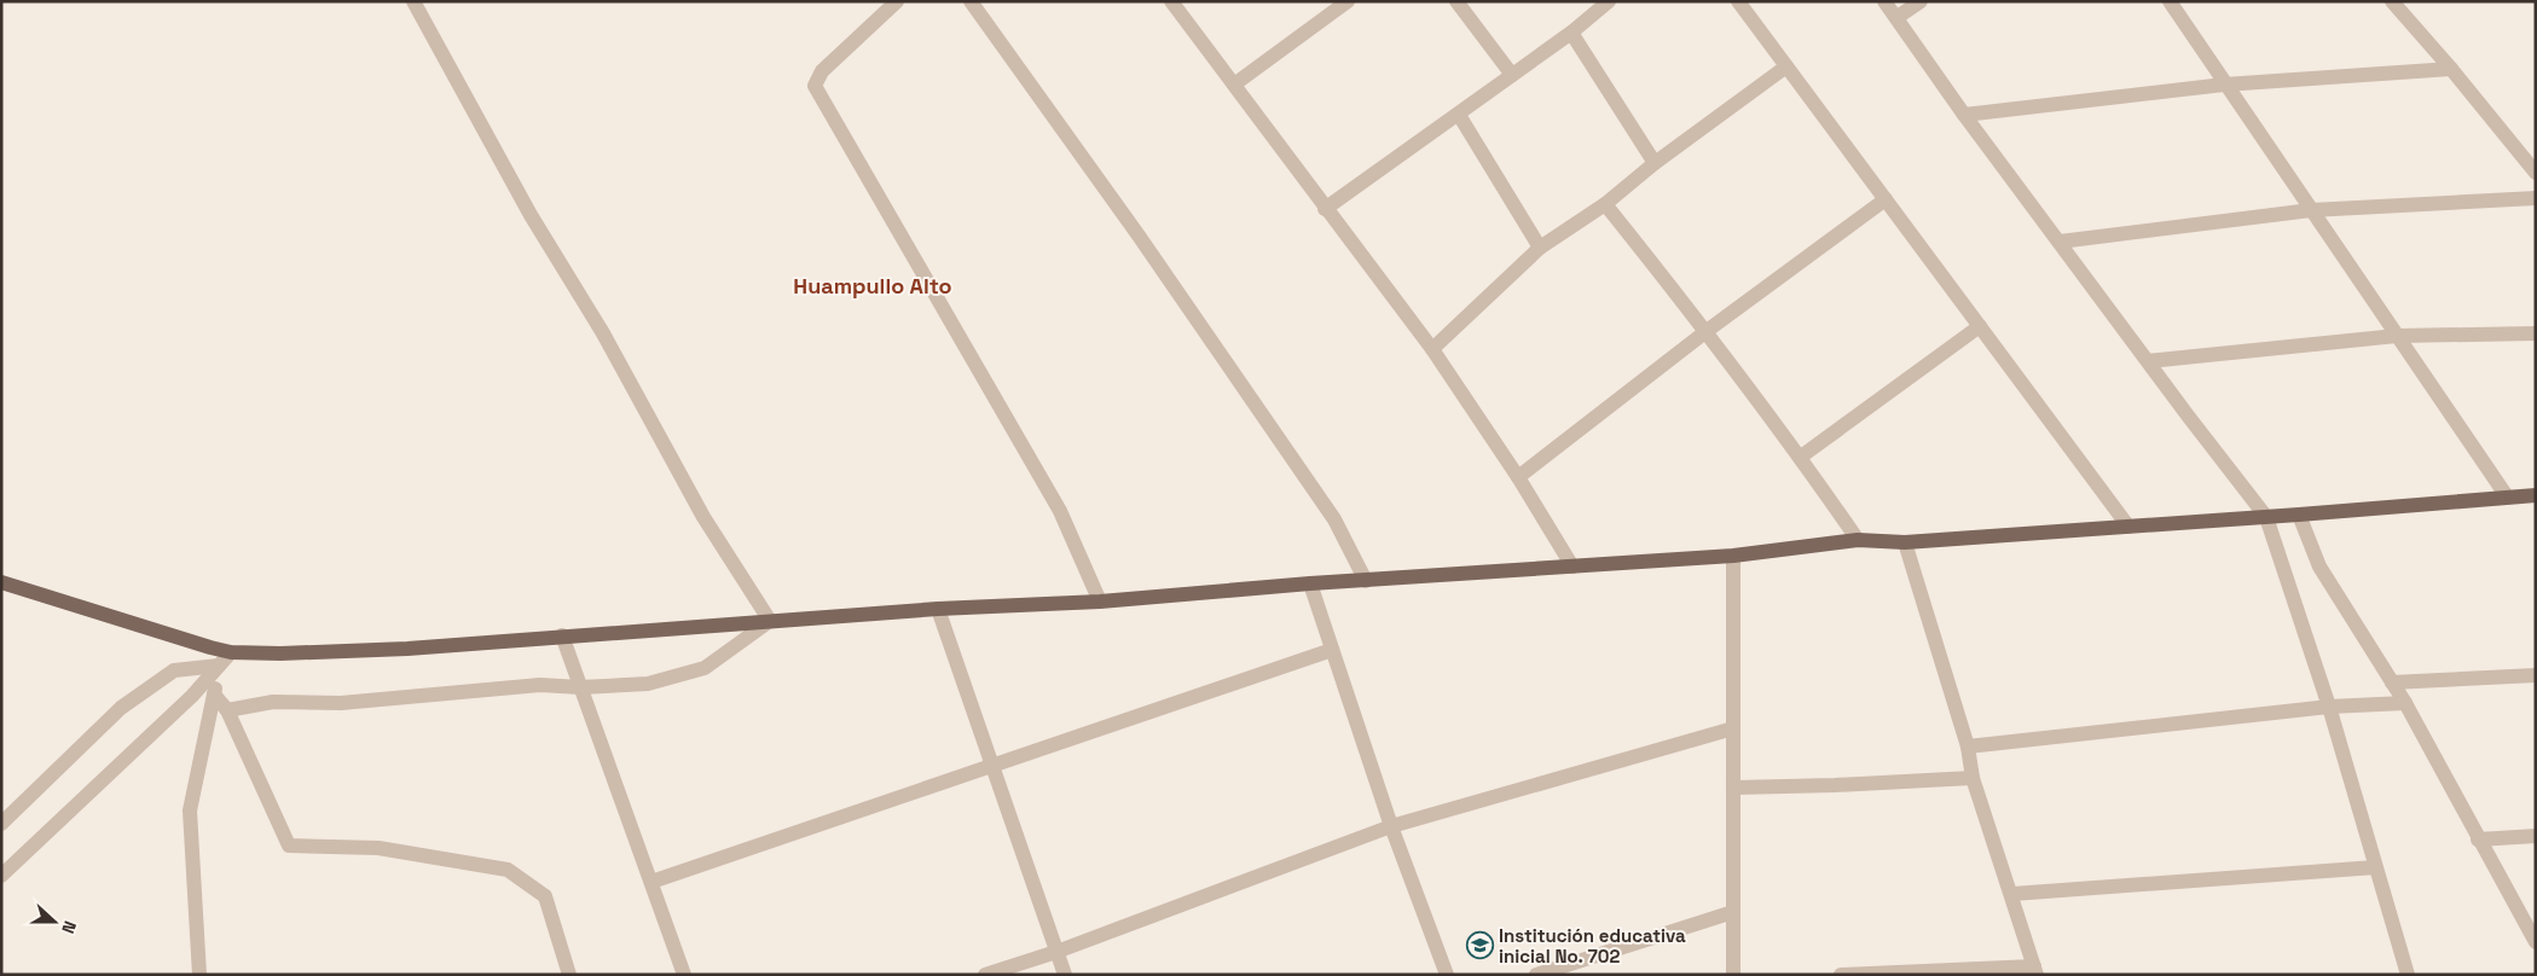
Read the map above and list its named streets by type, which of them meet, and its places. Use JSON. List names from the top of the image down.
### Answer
{
  "districts": ["Huampullo Alto"],
  "places": {
    "school or university": ["Institución educativa inicial No. 702"]
  },
  "north": "right"
}
